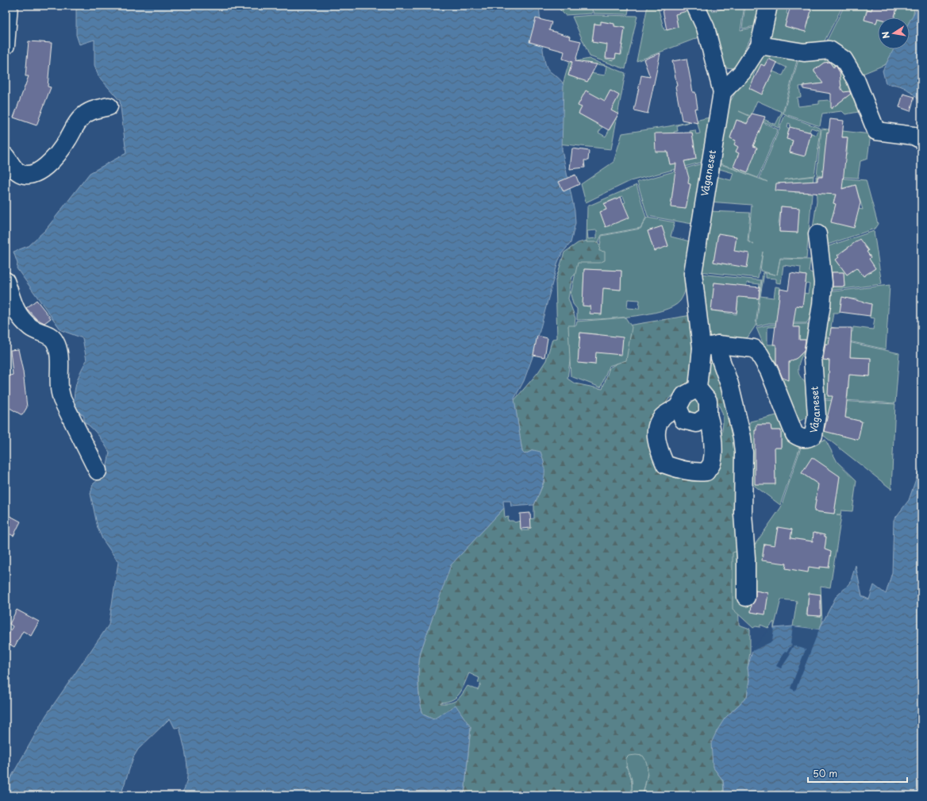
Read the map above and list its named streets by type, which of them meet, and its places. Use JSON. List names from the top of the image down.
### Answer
{
  "streets": {
    "street": ["Våganeset"]
  },
  "scale_bar": "50 m",
  "north": "left"
}
